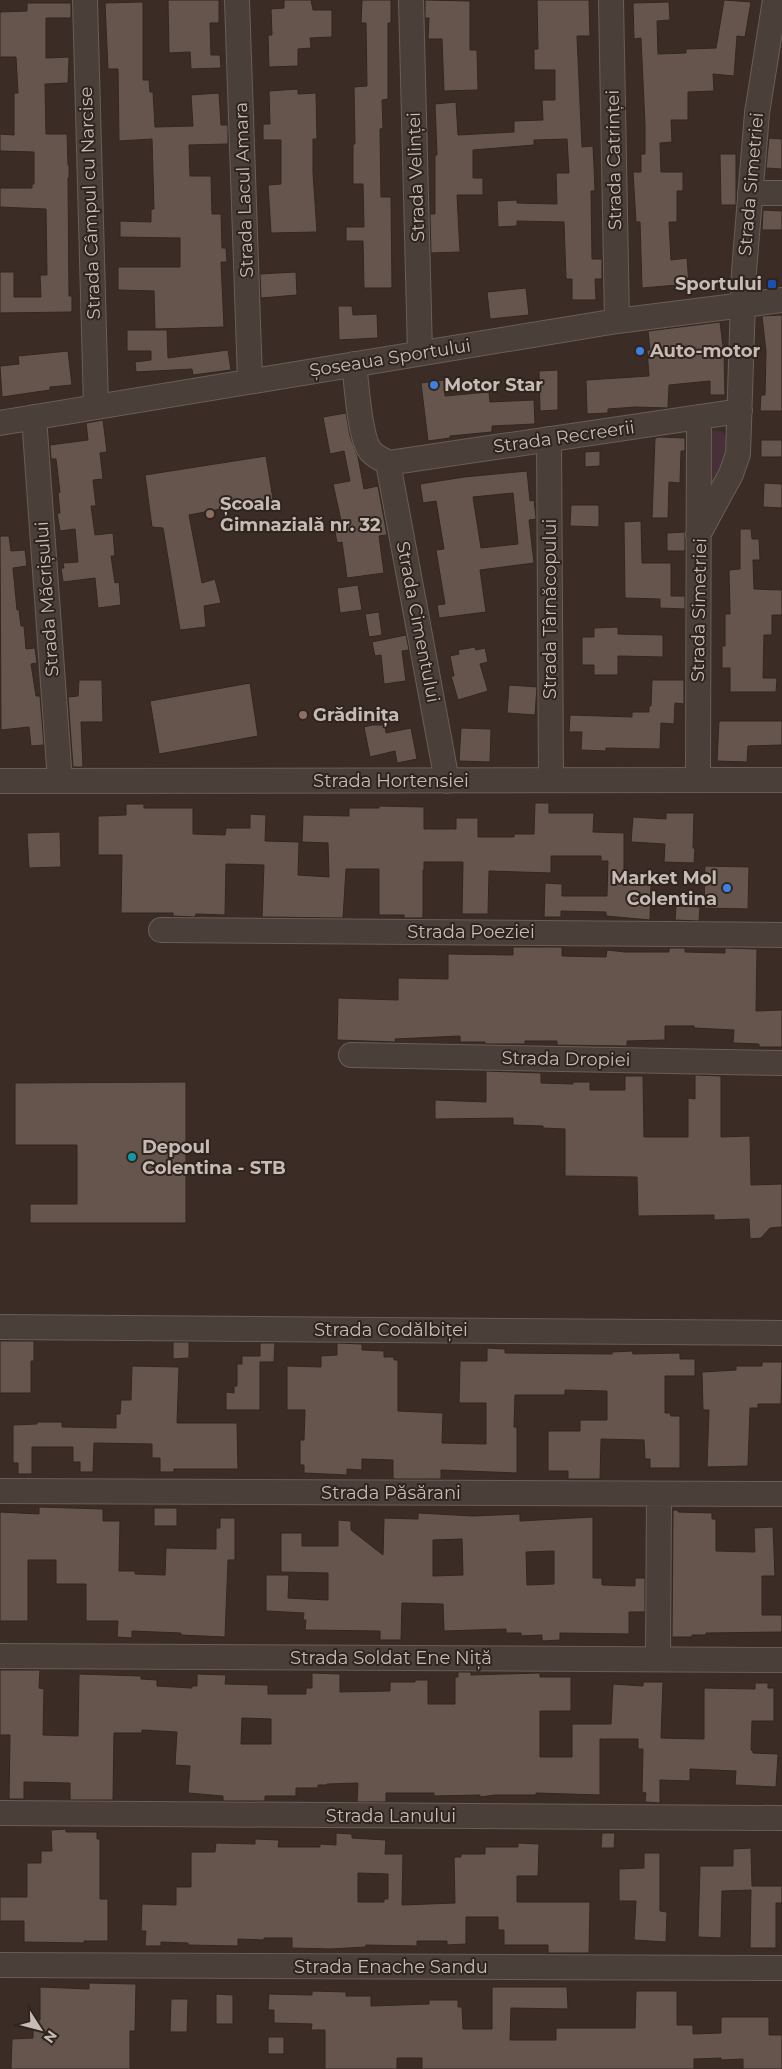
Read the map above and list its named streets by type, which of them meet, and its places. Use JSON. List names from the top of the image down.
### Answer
{
  "streets": {
    "street": [
      "Strada Catrinței",
      "Strada Velinței",
      "Strada Simetriei",
      "Strada Lacul Amara",
      "Strada Câmpul cu Narcise",
      "Șoseaua Sportului",
      "Strada Recreerii",
      "Strada Măcrișului",
      "Strada Târnăcopului",
      "Strada Cimentului",
      "Strada Hortensiei",
      "Strada Poeziei",
      "Strada Dropiei",
      "Strada Codălbiței",
      "Strada Păsărani",
      "Strada Soldat Ene Niță",
      "Strada Lanului",
      "Strada Enache Sandu"
    ]
  },
  "crossings": [
    ["Strada Catrinței", "Șoseaua Sportului"],
    ["Strada Velinței", "Șoseaua Sportului"],
    ["Strada Simetriei", "Șoseaua Sportului"],
    ["Strada Simetriei", "Strada Recreerii"],
    ["Strada Simetriei", "Strada Hortensiei"],
    ["Strada Lacul Amara", "Șoseaua Sportului"],
    ["Strada Câmpul cu Narcise", "Șoseaua Sportului"],
    ["Șoseaua Sportului", "Strada Măcrișului"],
    ["Strada Recreerii", "Strada Târnăcopului"],
    ["Strada Recreerii", "Strada Cimentului"],
    ["Strada Măcrișului", "Strada Hortensiei"],
    ["Strada Târnăcopului", "Strada Hortensiei"],
    ["Strada Cimentului", "Strada Hortensiei"]
  ],
  "places": {
    "transit": ["Sportului"],
    "other": [
      "Auto-motor",
      "Motor Star",
      "Școala Gimnazială nr. 32",
      "Grădinița",
      "Market Mol Colentina",
      "Depoul Colentina - STB"
    ]
  },
  "north": "bottom right"
}
